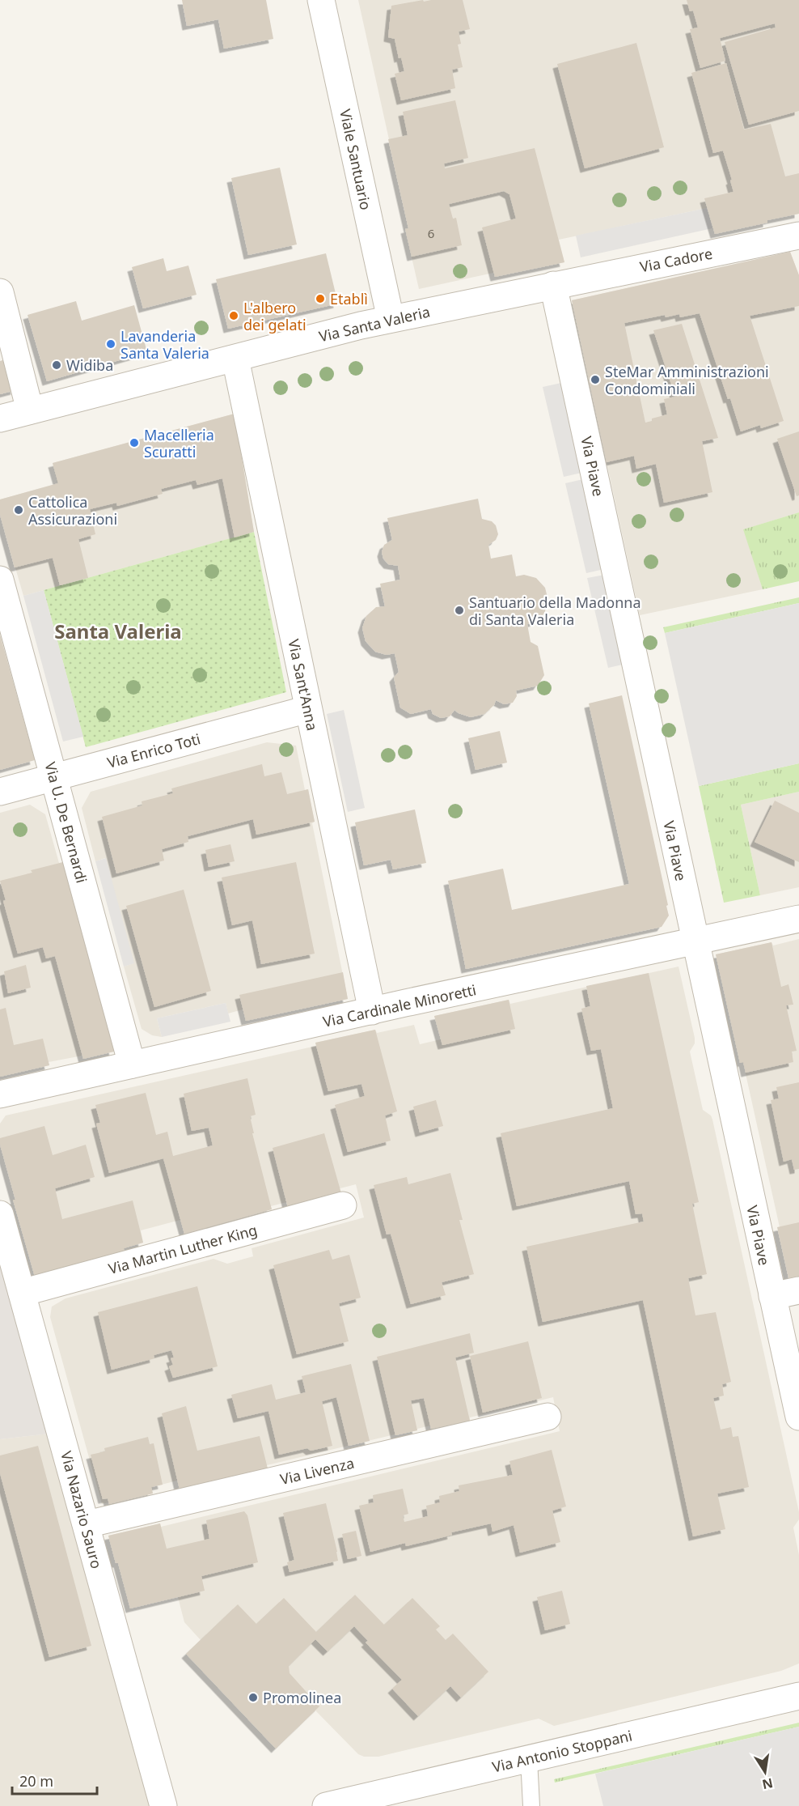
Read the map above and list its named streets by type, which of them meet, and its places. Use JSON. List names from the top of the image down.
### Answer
{
  "streets": {
    "street": [
      "Viale Santuario",
      "Via Cadore",
      "Via Santa Valeria",
      "Via Piave",
      "Via Sant'Anna",
      "Via Enrico Toti",
      "Via U. De Bernardi",
      "Via Cardinale Minoretti",
      "Via Martin Luther King",
      "Via Livenza",
      "Via Nazario Sauro",
      "Via Antonio Stoppani"
    ]
  },
  "crossings": [
    ["Viale Santuario", "Via Santa Valeria"],
    ["Via Cadore", "Via Santa Valeria"],
    ["Via Cadore", "Via Piave"],
    ["Via Santa Valeria", "Via Piave"],
    ["Via Santa Valeria", "Via Sant'Anna"],
    ["Via Piave", "Via Cardinale Minoretti"],
    ["Via Sant'Anna", "Via Enrico Toti"],
    ["Via Sant'Anna", "Via Cardinale Minoretti"],
    ["Via Enrico Toti", "Via U. De Bernardi"],
    ["Via U. De Bernardi", "Via Cardinale Minoretti"],
    ["Via Martin Luther King", "Via Nazario Sauro"],
    ["Via Livenza", "Via Nazario Sauro"]
  ],
  "districts": ["Santa Valeria"],
  "places": [
    "Etablì",
    "L'albero dei gelati",
    "Lavanderia Santa Valeria",
    "Widiba",
    "SteMar Amministrazioni Condominiali",
    "Macelleria Scuratti",
    "Cattolica Assicurazioni",
    "Santuario della Madonna di Santa Valeria",
    "Promolinea"
  ],
  "house_numbers": ["6"],
  "scale_bar": "20 m",
  "north": "bottom"
}
